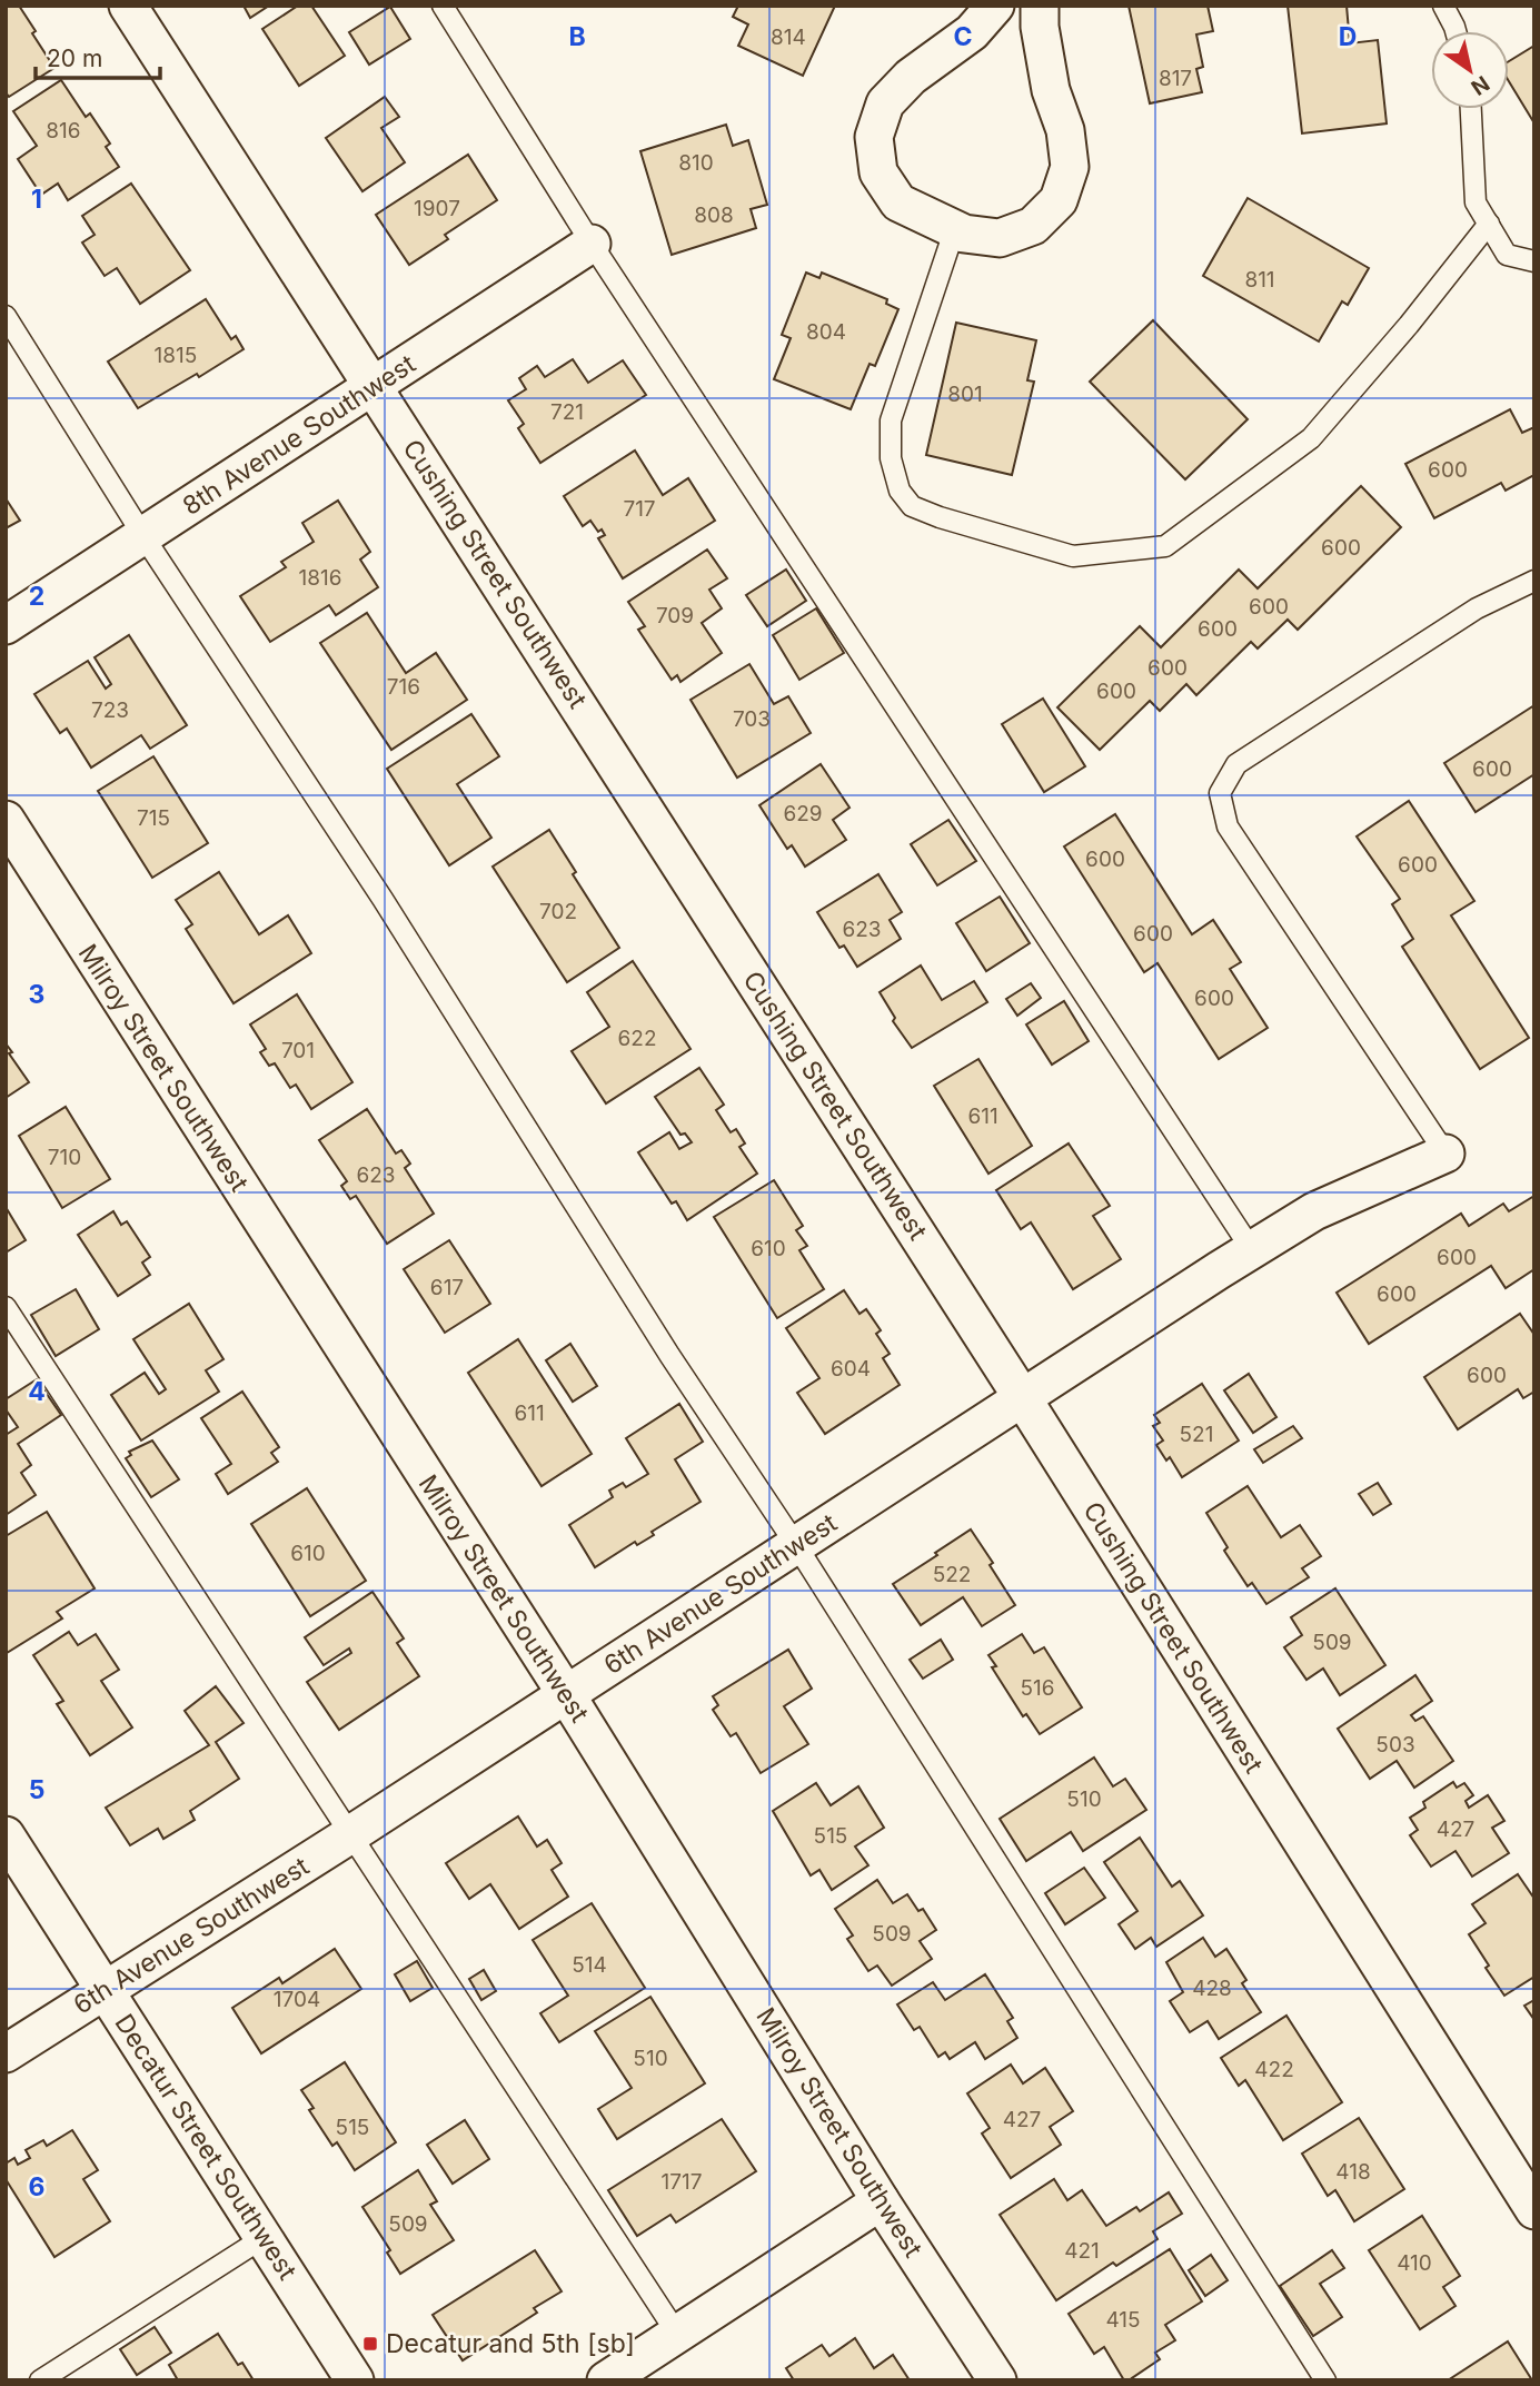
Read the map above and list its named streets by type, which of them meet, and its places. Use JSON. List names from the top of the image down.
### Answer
{
  "streets": {
    "street": [
      "8th Avenue Southwest",
      "Cushing Street Southwest",
      "Milroy Street Southwest",
      "6th Avenue Southwest",
      "Decatur Street Southwest"
    ]
  },
  "crossings": [
    ["8th Avenue Southwest", "Cushing Street Southwest"],
    ["Cushing Street Southwest", "6th Avenue Southwest"],
    ["Milroy Street Southwest", "6th Avenue Southwest"],
    ["6th Avenue Southwest", "Decatur Street Southwest"]
  ],
  "places": {
    "transit": ["Decatur and 5th [sb]"]
  },
  "house_numbers": [
    "814",
    "817",
    "816",
    "810",
    "1907",
    "808",
    "811",
    "804",
    "1815",
    "801",
    "721",
    "600",
    "717",
    "600",
    "1816",
    "600",
    "709",
    "600",
    "600",
    "716",
    "600",
    "723",
    "703",
    "600",
    "629",
    "715",
    "600",
    "600",
    "702",
    "623",
    "600",
    "600",
    "622",
    "701",
    "611",
    "710",
    "623",
    "610",
    "600",
    "617",
    "600",
    "604",
    "600",
    "611",
    "521",
    "610",
    "522",
    "509",
    "516",
    "503",
    "510",
    "427",
    "515",
    "509",
    "514",
    "428",
    "1704",
    "510",
    "422",
    "427",
    "515",
    "418",
    "1717",
    "509",
    "421",
    "410",
    "415"
  ],
  "scale_bar": "20 m",
  "north": "bottom right",
  "grid": {
    "columns": ["B", "C", "D"],
    "rows": [
      "1",
      "2",
      "3",
      "4",
      "5",
      "6"
    ]
  }
}
